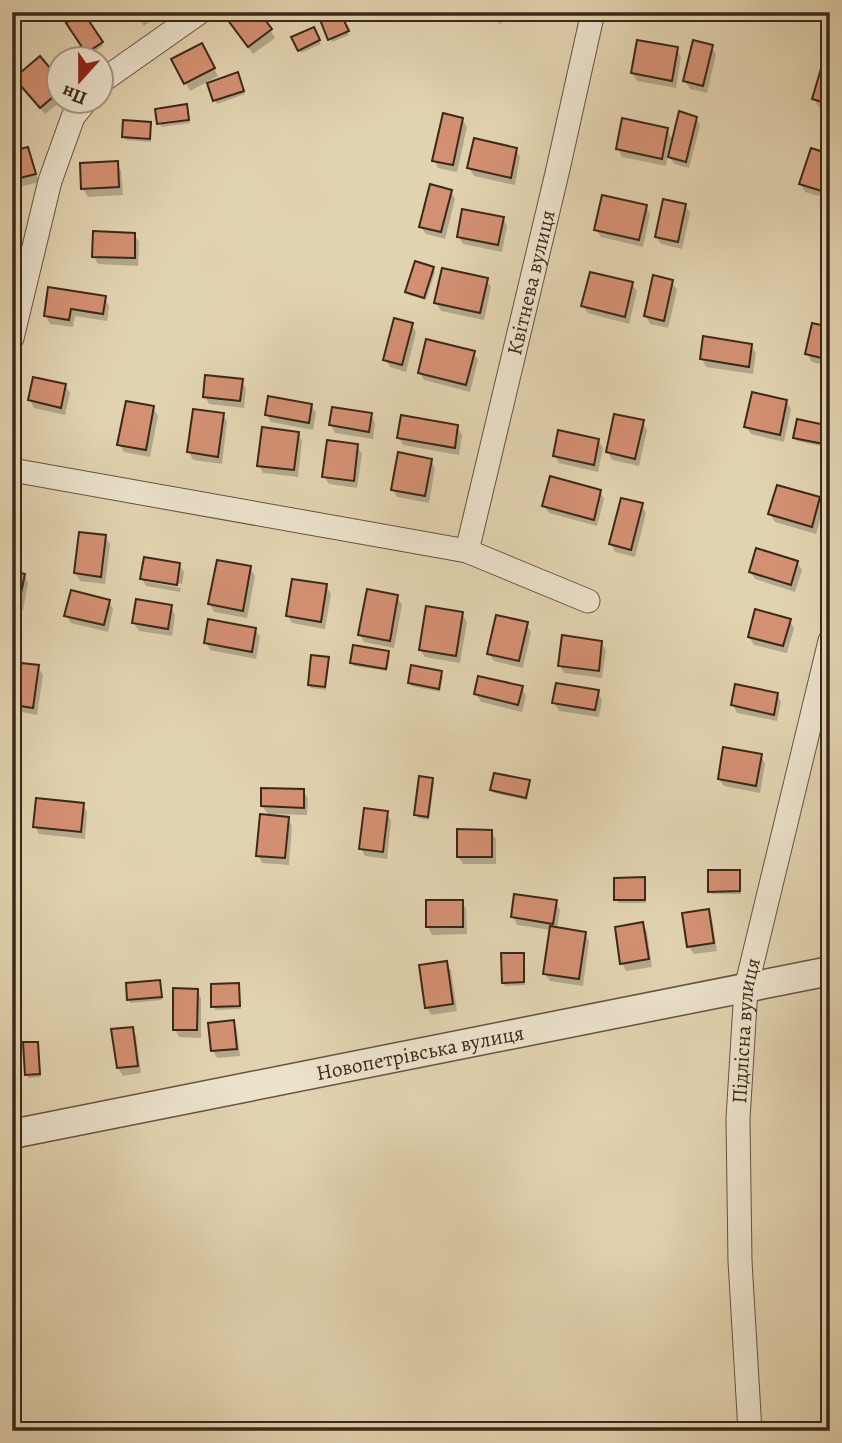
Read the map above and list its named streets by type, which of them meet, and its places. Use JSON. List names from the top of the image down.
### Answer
{
  "streets": {
    "street": ["Квітнева вулиця", "Підлісна вулиця", "Новопетрівська вулиця"]
  },
  "crossings": [
    ["Підлісна вулиця", "Новопетрівська вулиця"]
  ],
  "north": "bottom"
}
